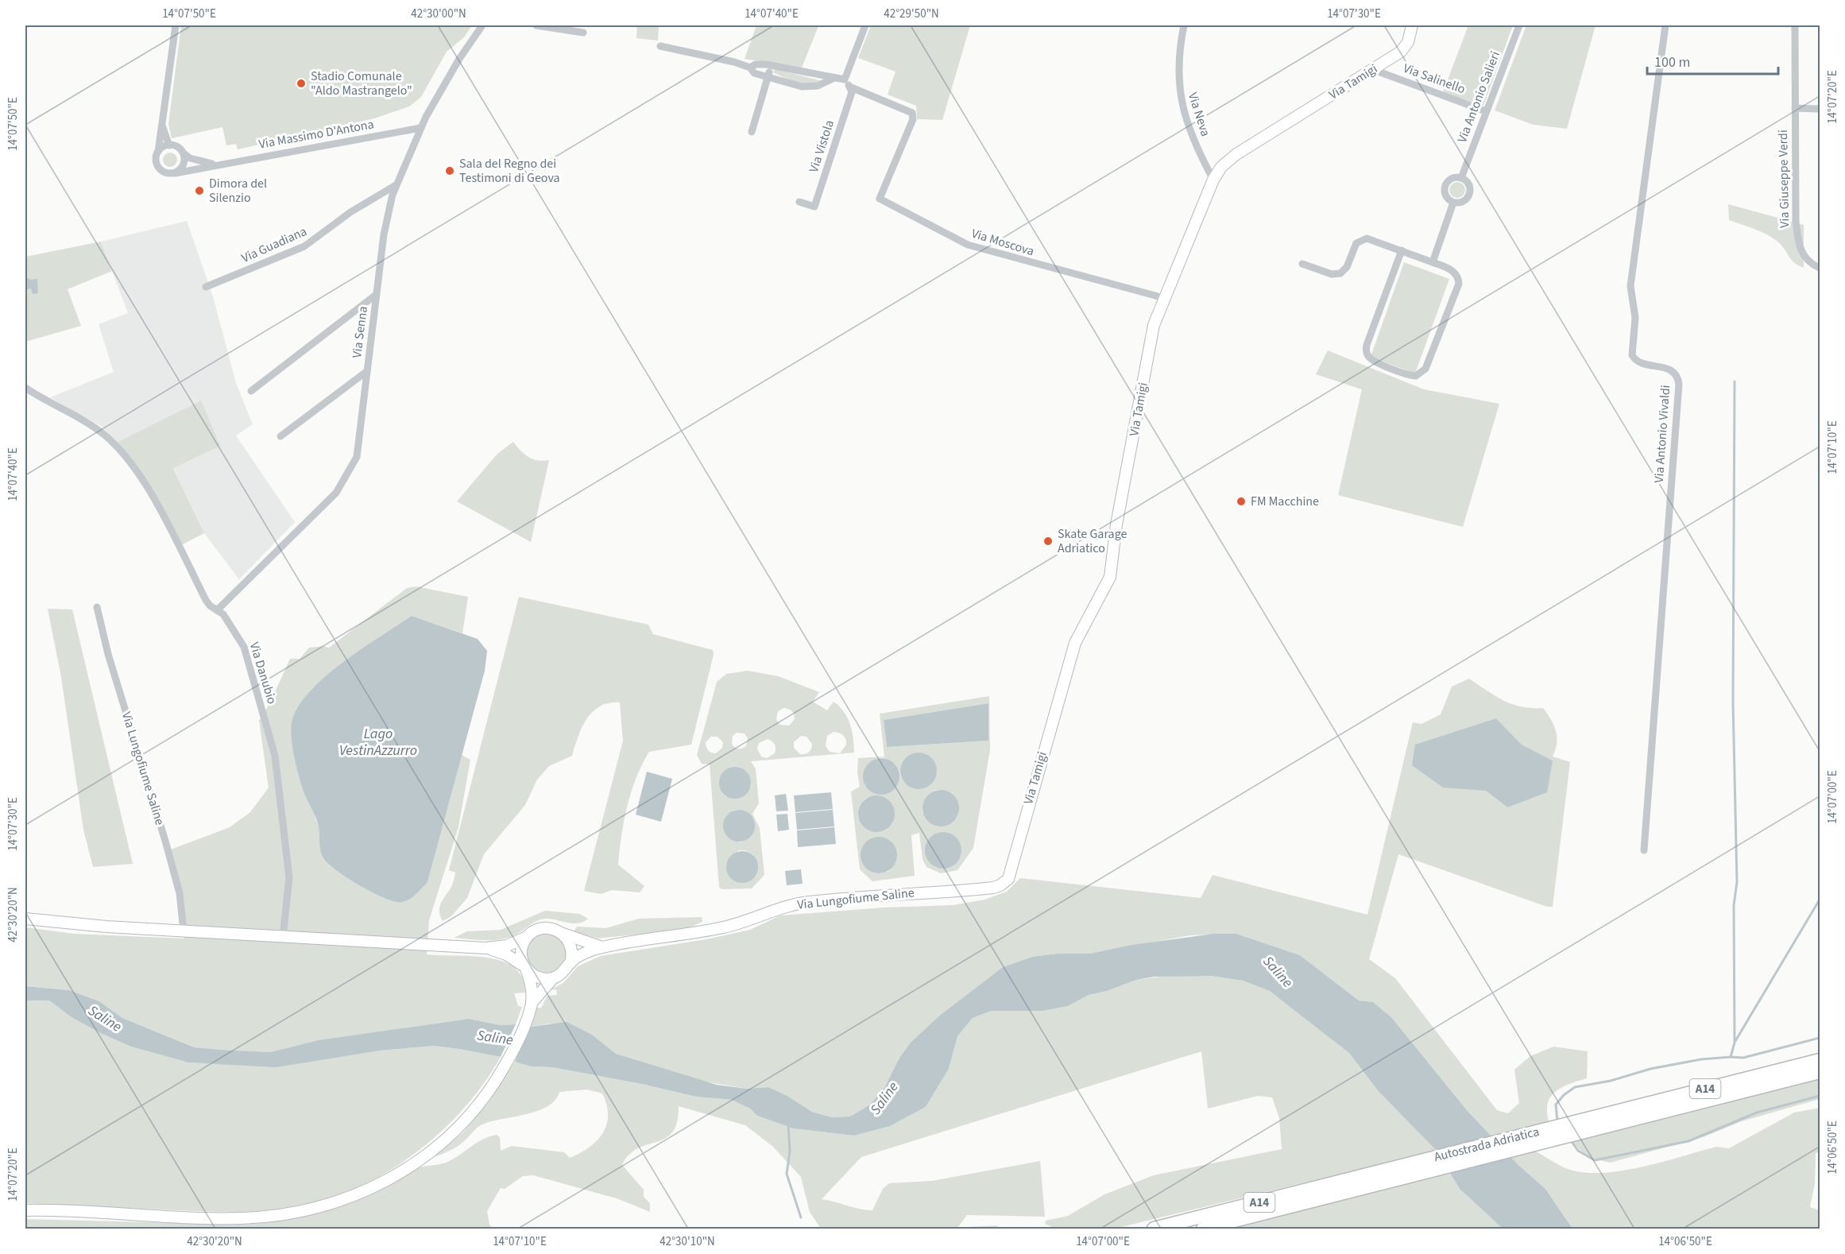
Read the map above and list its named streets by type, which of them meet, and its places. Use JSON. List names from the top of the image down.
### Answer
{
  "streets": {
    "highway": ["A14", "Autostrada Adriatica"],
    "street": [
      "Via Salinello",
      "Via Tamigi",
      "Via Antonio Salieri",
      "Via Neva",
      "Via Massimo D'Antona",
      "Via Vistola",
      "Via Giuseppe Verdi",
      "Via Moscova",
      "Via Guadiana",
      "Via Senna",
      "Via Antonio Vivaldi",
      "Via Danubio",
      "Via Lungofiume Saline"
    ]
  },
  "crossings": [
    ["Via Salinello", "Via Tamigi"],
    ["Via Salinello", "Via Antonio Salieri"],
    ["Via Tamigi", "Via Neva"],
    ["Via Tamigi", "Via Moscova"],
    ["Via Tamigi", "Via Lungofiume Saline"],
    ["Via Massimo D'Antona", "Via Senna"],
    ["Via Vistola", "Via Moscova"],
    ["Via Guadiana", "Via Senna"],
    ["Via Senna", "Via Danubio"]
  ],
  "water": ["Lago VestinAzzurro", "Saline"],
  "places": [
    "Stadio Comunale \"Aldo Mastrangelo\"",
    "Sala del Regno dei Testimoni di Geova",
    "Dimora del Silenzio",
    "FM Macchine",
    "Skate Garage Adriatico"
  ],
  "scale_bar": "100 m",
  "coordinates": [
    "14°07'50\"E",
    "42°30'00\"N",
    "14°07'40\"E",
    "42°29'50\"N",
    "14°07'30\"E",
    "14°07'20\"E",
    "14°07'10\"E",
    "14°07'00\"E",
    "42°30'20\"N",
    "14°06'50\"E",
    "42°30'10\"N"
  ]
}
